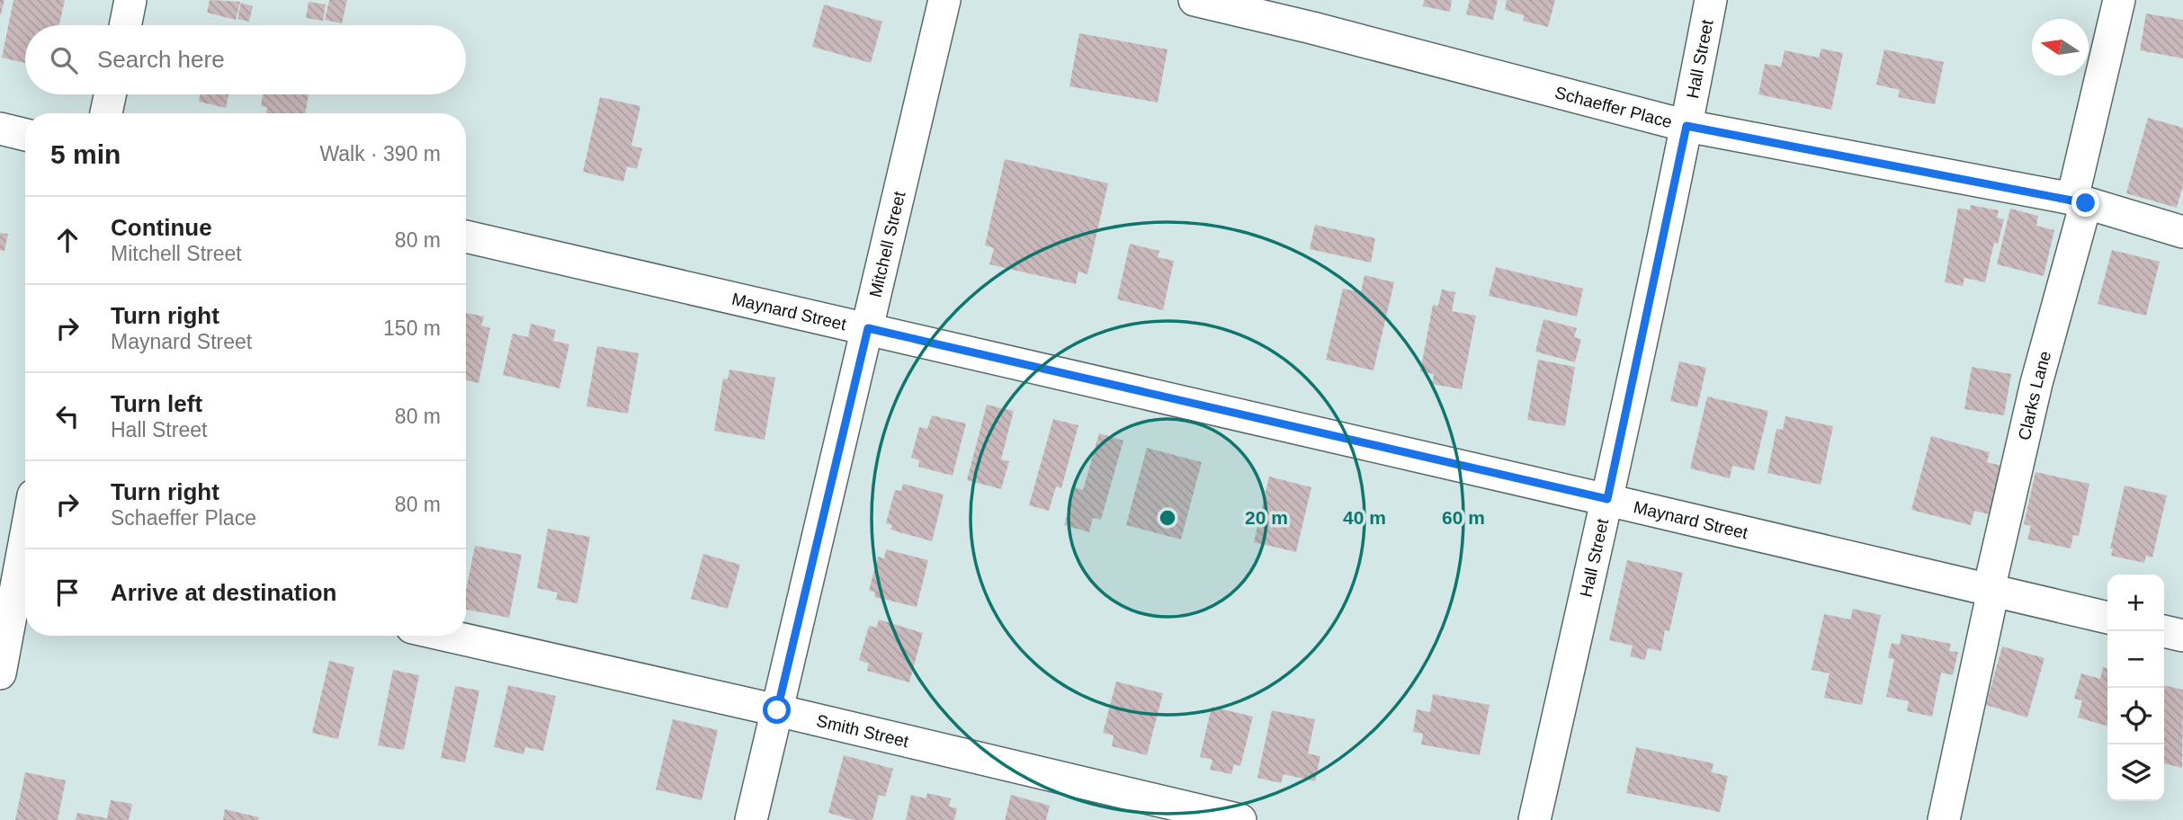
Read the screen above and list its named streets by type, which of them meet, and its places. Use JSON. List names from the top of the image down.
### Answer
{
  "streets": {
    "street": [
      "Hall Street",
      "Schaeffer Place",
      "Mitchell Street",
      "Maynard Street",
      "Clarks Lane",
      "Smith Street"
    ]
  },
  "crossings": [
    ["Hall Street", "Schaeffer Place"],
    ["Hall Street", "Maynard Street"],
    ["Schaeffer Place", "Clarks Lane"],
    ["Mitchell Street", "Maynard Street"],
    ["Mitchell Street", "Smith Street"],
    ["Maynard Street", "Clarks Lane"]
  ],
  "north": "left",
  "page": {
    "search": "Search here",
    "heading": ["5 min", "Walk · 390 m"],
    "list": [
      ["Continue", "Mitchell Street", "80 m"],
      ["Turn right", "Maynard Street", "150 m"],
      ["Turn left", "Hall Street", "80 m"],
      ["Turn right", "Schaeffer Place", "80 m"],
      "Arrive at destination"
    ],
    "map_buttons": ["+", "−"]
  },
  "rings": ["20 m", "40 m", "60 m"]
}
